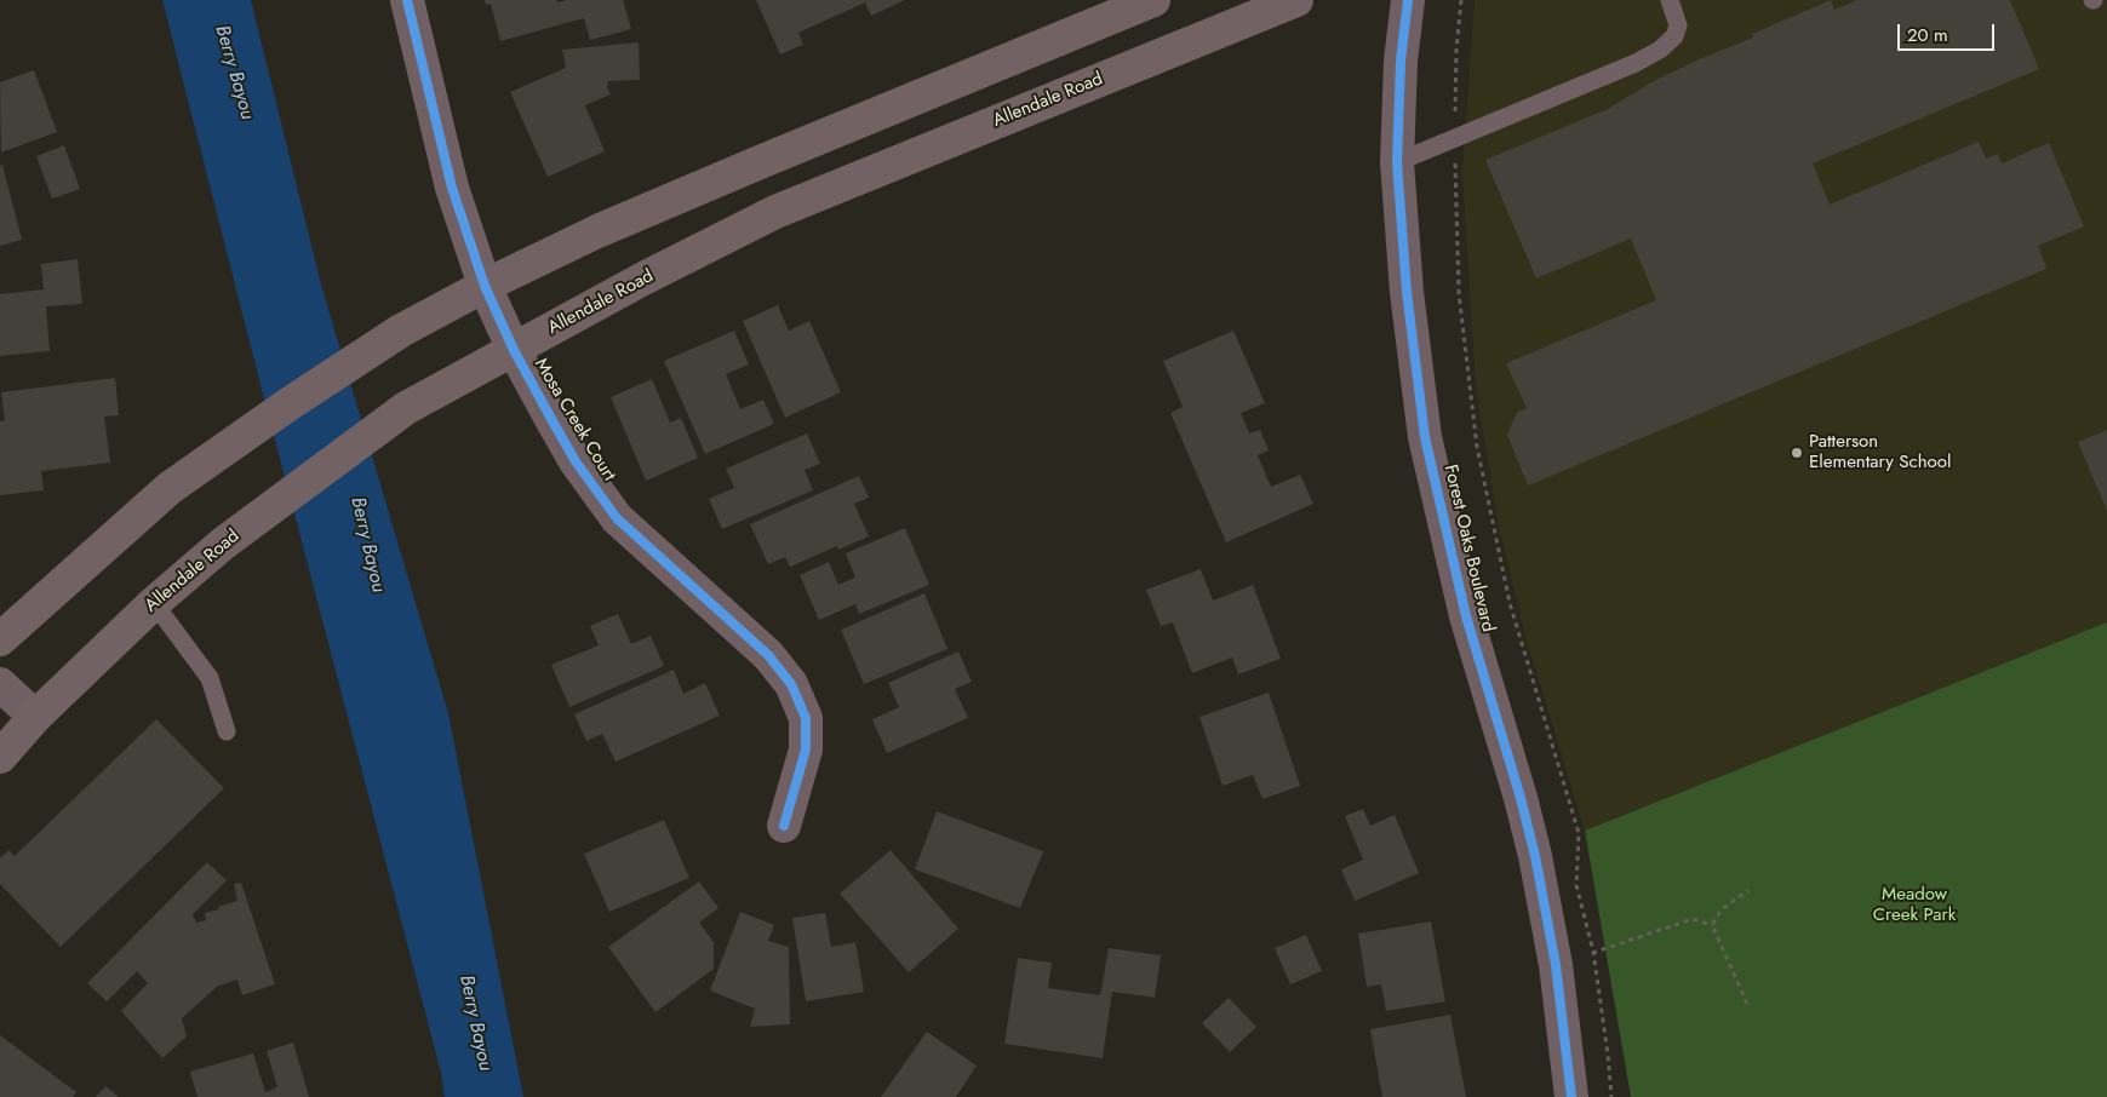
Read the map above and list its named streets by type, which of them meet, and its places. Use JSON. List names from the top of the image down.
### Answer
{
  "streets": {
    "main road": ["Allendale Road"],
    "street": ["Mosa Creek Court", "Forest Oaks Boulevard"]
  },
  "crossings": [
    ["Allendale Road", "Mosa Creek Court"]
  ],
  "water": ["Berry Bayou"],
  "parks": ["Meadow Creek Park"],
  "places": ["Patterson Elementary School"],
  "scale_bar": "20 m"
}
